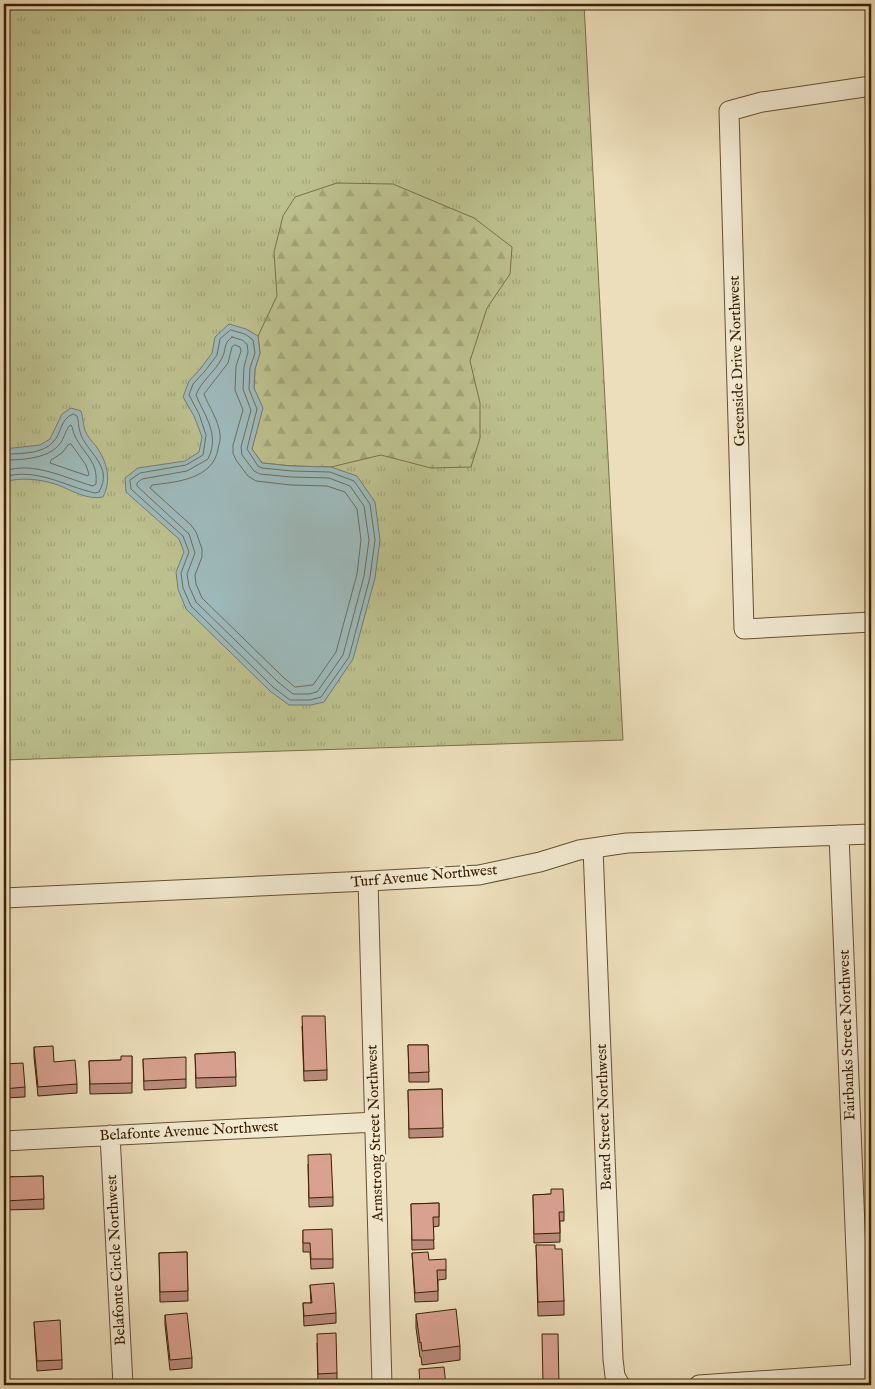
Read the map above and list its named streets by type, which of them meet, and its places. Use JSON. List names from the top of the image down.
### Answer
{
  "streets": {
    "street": [
      "Greenside Drive Northwest",
      "Turf Avenue Northwest",
      "Fairbanks Street Northwest",
      "Beard Street Northwest",
      "Belafonte Avenue Northwest",
      "Armstrong Street Northwest",
      "Belafonte Circle Northwest"
    ]
  },
  "crossings": [
    ["Turf Avenue Northwest", "Fairbanks Street Northwest"],
    ["Turf Avenue Northwest", "Beard Street Northwest"],
    ["Turf Avenue Northwest", "Armstrong Street Northwest"],
    ["Belafonte Avenue Northwest", "Armstrong Street Northwest"],
    ["Belafonte Avenue Northwest", "Belafonte Circle Northwest"]
  ]
}
